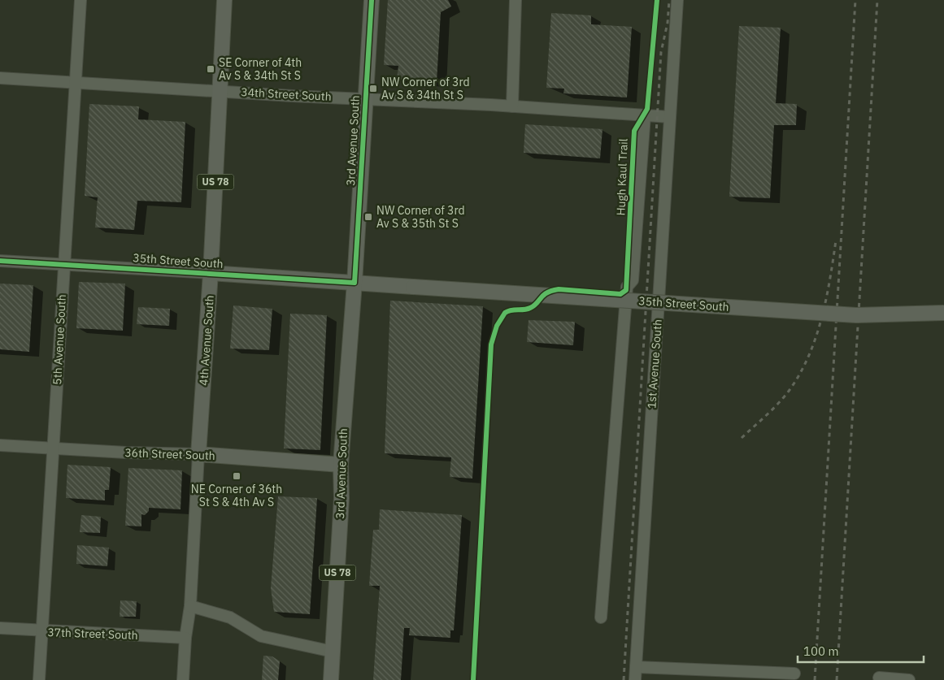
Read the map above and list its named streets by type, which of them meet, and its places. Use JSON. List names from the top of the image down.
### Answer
{
  "streets": {
    "main road": [
      "3rd Avenue South",
      "US 78",
      "35th Street South",
      "4th Avenue South",
      "36th Street South"
    ],
    "street": [
      "34th Street South",
      "5th Avenue South",
      "1st Avenue South",
      "37th Street South"
    ],
    "cycle path": ["Hugh Kaul Trail"]
  },
  "crossings": [
    ["34th Street South", "3rd Avenue South"],
    ["34th Street South", "5th Avenue South"],
    ["34th Street South", "4th Avenue South"],
    ["34th Street South", "1st Avenue South"],
    ["3rd Avenue South", "35th Street South"],
    ["3rd Avenue South", "36th Street South"],
    ["35th Street South", "5th Avenue South"],
    ["35th Street South", "4th Avenue South"],
    ["5th Avenue South", "36th Street South"],
    ["5th Avenue South", "37th Street South"],
    ["4th Avenue South", "36th Street South"],
    ["4th Avenue South", "37th Street South"]
  ],
  "places": {
    "transit": [
      "SE Corner of 4th Av S & 34th St S",
      "NW Corner of 3rd Av S & 34th St S",
      "NW Corner of 3rd Av S & 35th St S",
      "NE Corner of 36th St S & 4th Av S"
    ]
  },
  "scale_bar": "100 m"
}
